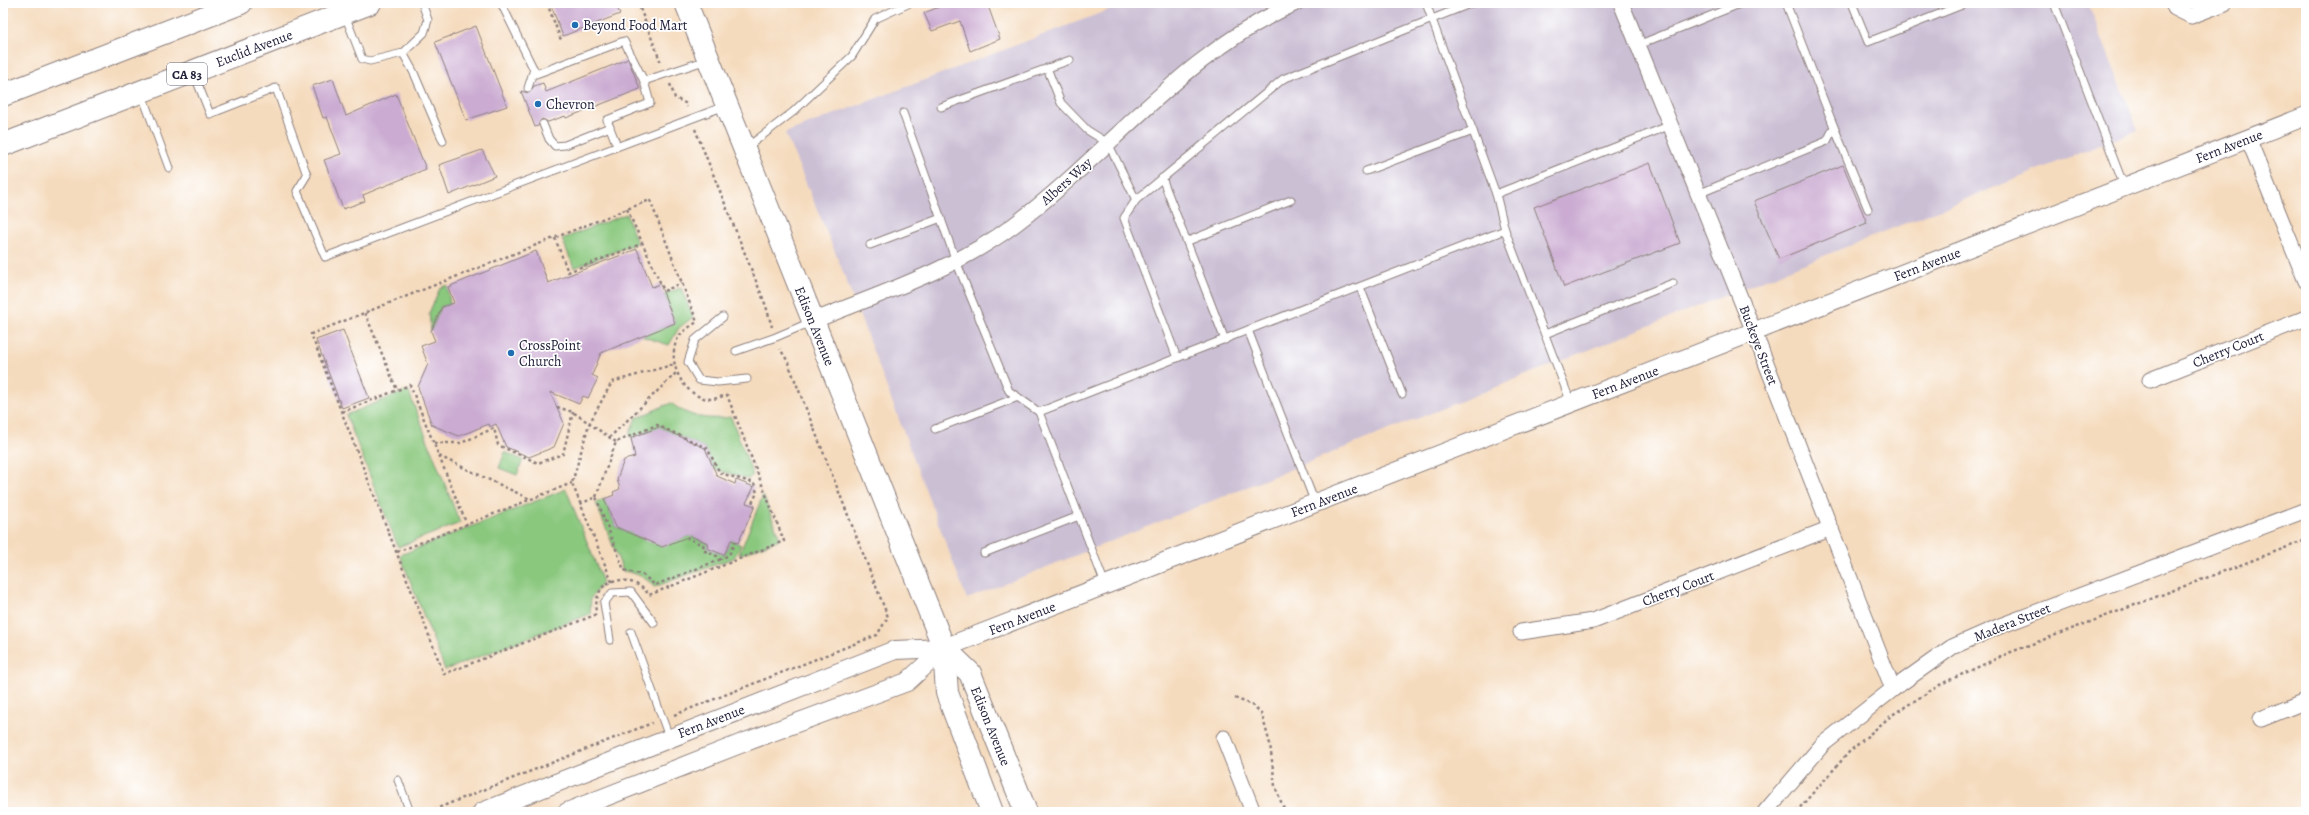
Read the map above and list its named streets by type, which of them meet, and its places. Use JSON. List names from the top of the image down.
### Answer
{
  "streets": {
    "main road": ["Euclid Avenue", "CA 83", "Edison Avenue"],
    "street": [
      "Fern Avenue",
      "Albers Way",
      "Buckeye Street",
      "Cherry Court",
      "Madera Street"
    ]
  },
  "crossings": [
    ["Fern Avenue", "Edison Avenue"],
    ["Fern Avenue", "Buckeye Street"],
    ["Albers Way", "Edison Avenue"],
    ["Buckeye Street", "Cherry Court"],
    ["Buckeye Street", "Madera Street"]
  ],
  "places": ["Beyond Food Mart", "Chevron", "CrossPoint Church"]
}
